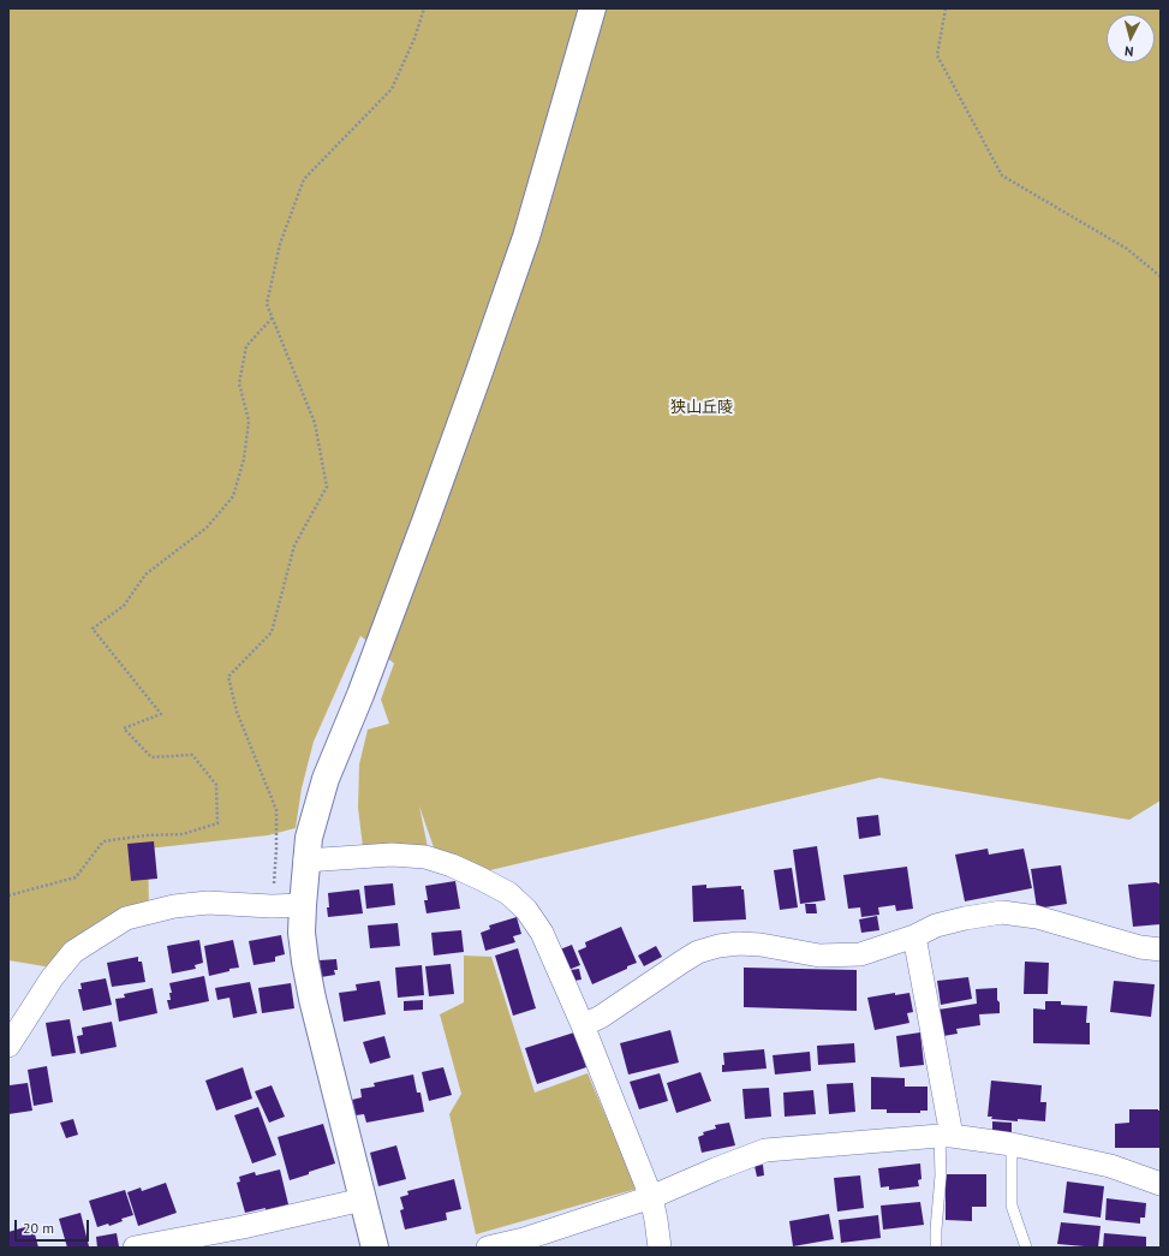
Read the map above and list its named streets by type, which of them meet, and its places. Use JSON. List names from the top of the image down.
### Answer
{
  "parks": ["狭山丘陵"],
  "scale_bar": "20 m",
  "north": "bottom"
}
